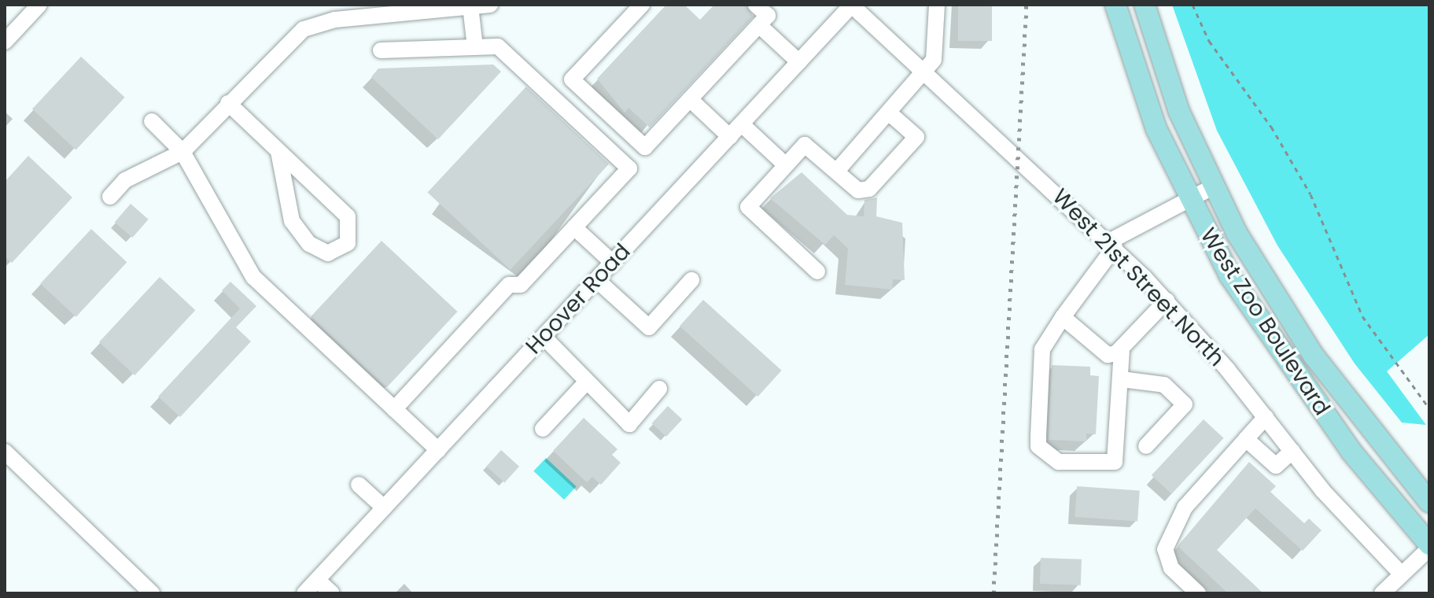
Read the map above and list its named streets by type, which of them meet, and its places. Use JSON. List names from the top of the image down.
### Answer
{
  "streets": {
    "main road": ["West Zoo Boulevard"],
    "street": ["West 21st Street North", "Hoover Road"]
  },
  "crossings": [
    ["West 21st Street North", "Hoover Road"]
  ]
}
